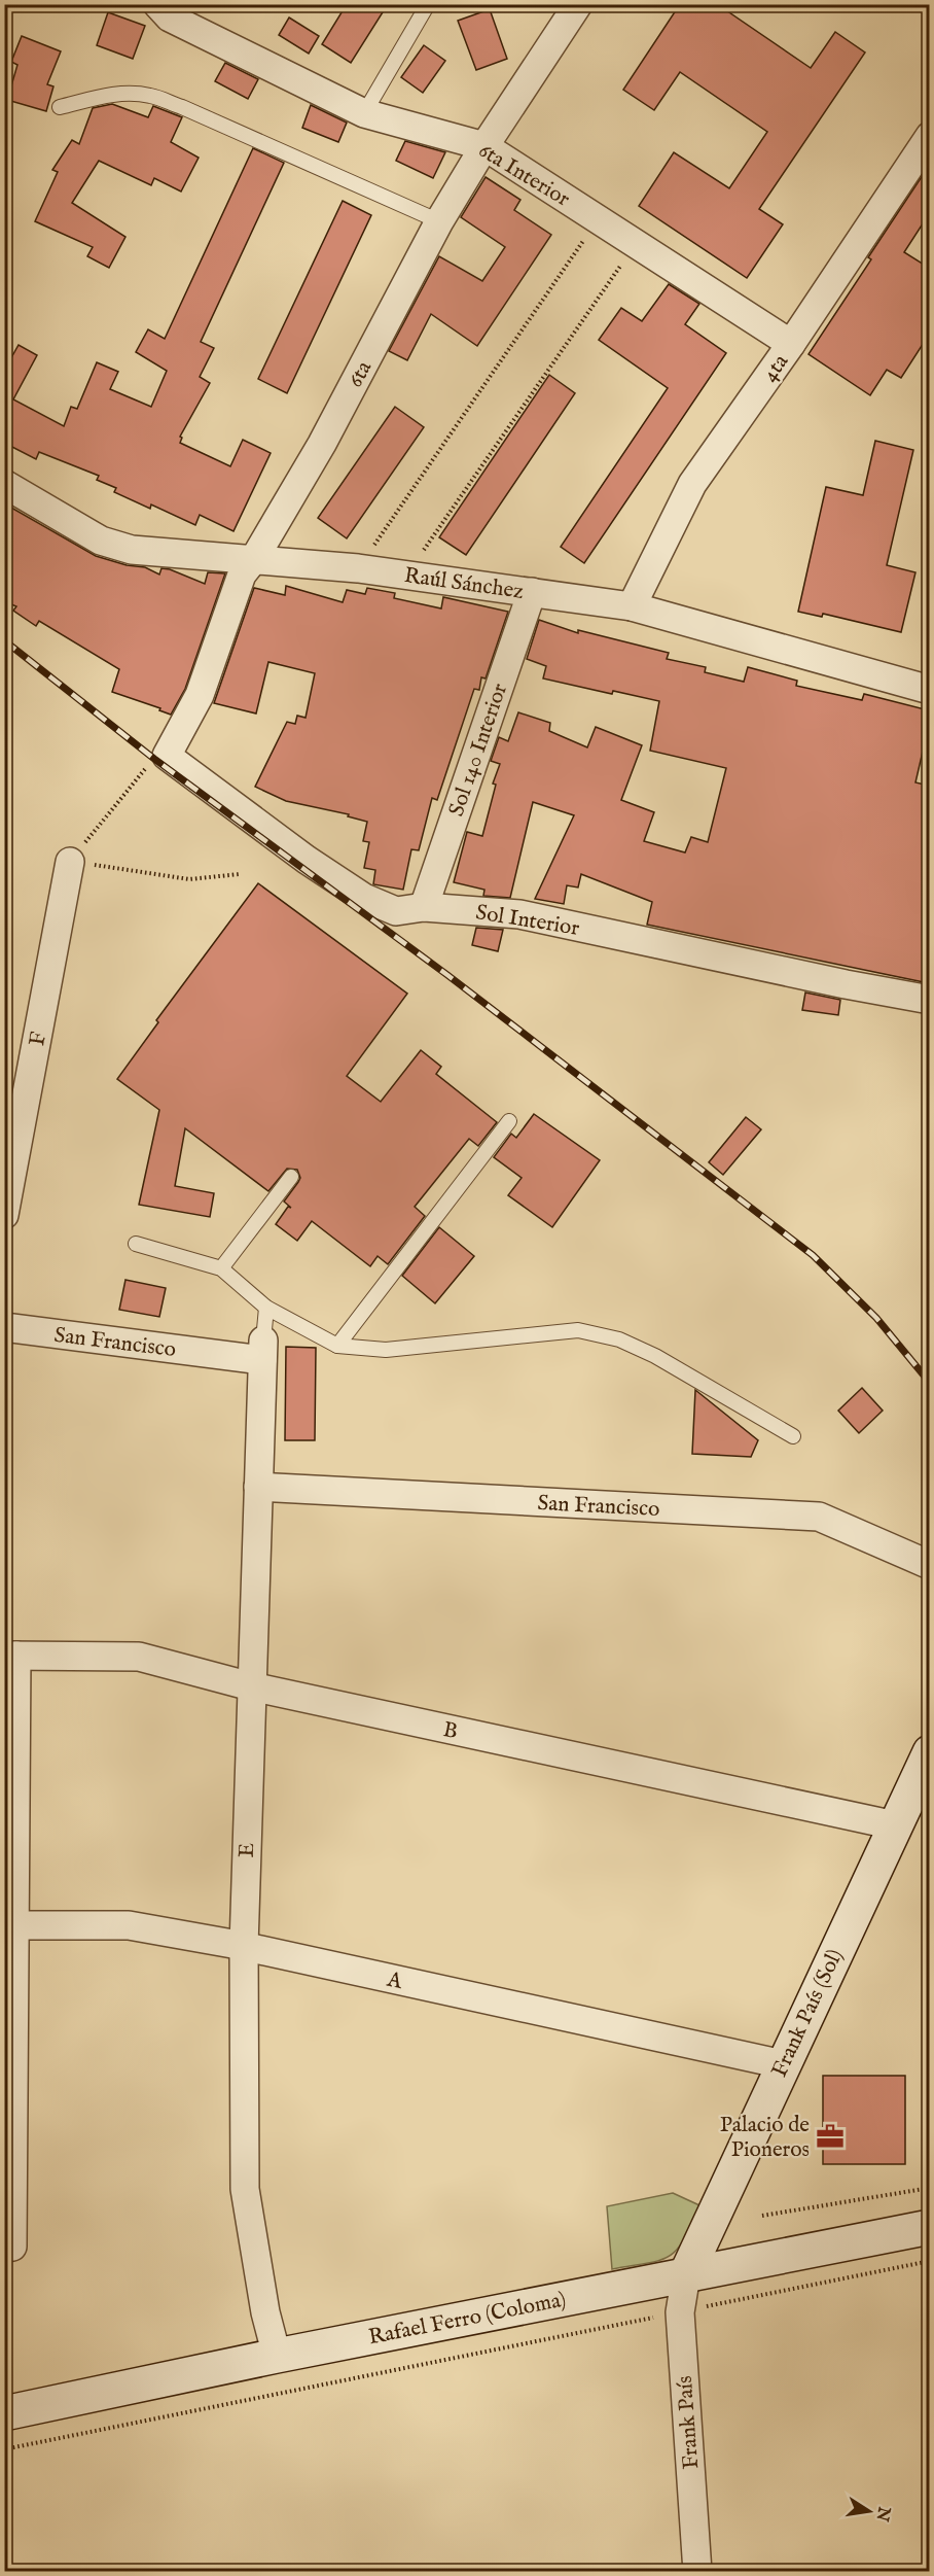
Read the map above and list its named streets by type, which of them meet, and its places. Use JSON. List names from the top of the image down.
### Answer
{
  "streets": {
    "main road": ["Frank País (Sol)", "Rafael Ferro (Coloma)"],
    "street": [
      "6ta Interior",
      "4ta",
      "6ta",
      "Raúl Sánchez",
      "Sol 140 Interior",
      "Sol Interior",
      "F",
      "San Francisco",
      "B",
      "E",
      "A",
      "Frank País"
    ]
  },
  "crossings": [
    ["6ta Interior", "4ta"],
    ["6ta Interior", "6ta"],
    ["4ta", "Raúl Sánchez"],
    ["6ta", "Raúl Sánchez"],
    ["6ta", "Sol Interior"],
    ["Raúl Sánchez", "Sol 140 Interior"],
    ["Sol 140 Interior", "Sol Interior"],
    ["San Francisco", "E"],
    ["B", "E"],
    ["B", "Frank País (Sol)"],
    ["E", "A"],
    ["E", "Rafael Ferro (Coloma)"],
    ["A", "Frank País (Sol)"],
    ["Frank País (Sol)", "Rafael Ferro (Coloma)"],
    ["Frank País (Sol)", "Frank País"],
    ["Rafael Ferro (Coloma)", "Frank País"]
  ],
  "places": {
    "office": ["Palacio de Pioneros"]
  },
  "north": "right"
}
